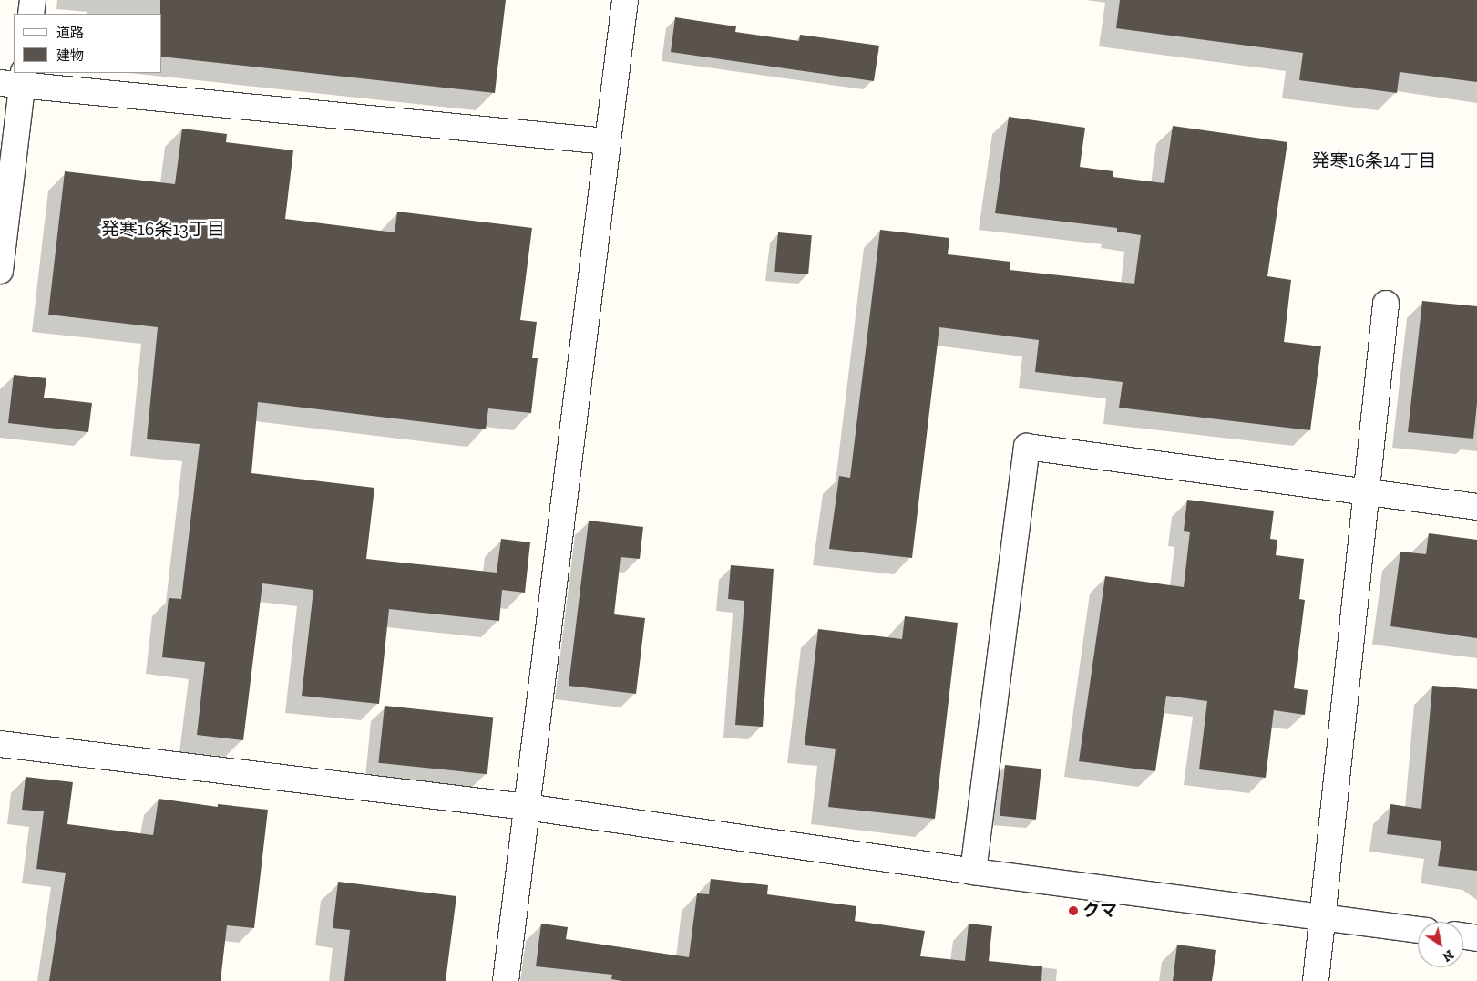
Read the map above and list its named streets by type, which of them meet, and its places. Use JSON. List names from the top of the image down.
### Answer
{
  "districts": ["発寒16条14丁目", "発寒16条13丁目"],
  "places": ["クマ"],
  "legend": ["道路", "建物"],
  "north": "bottom right"
}
